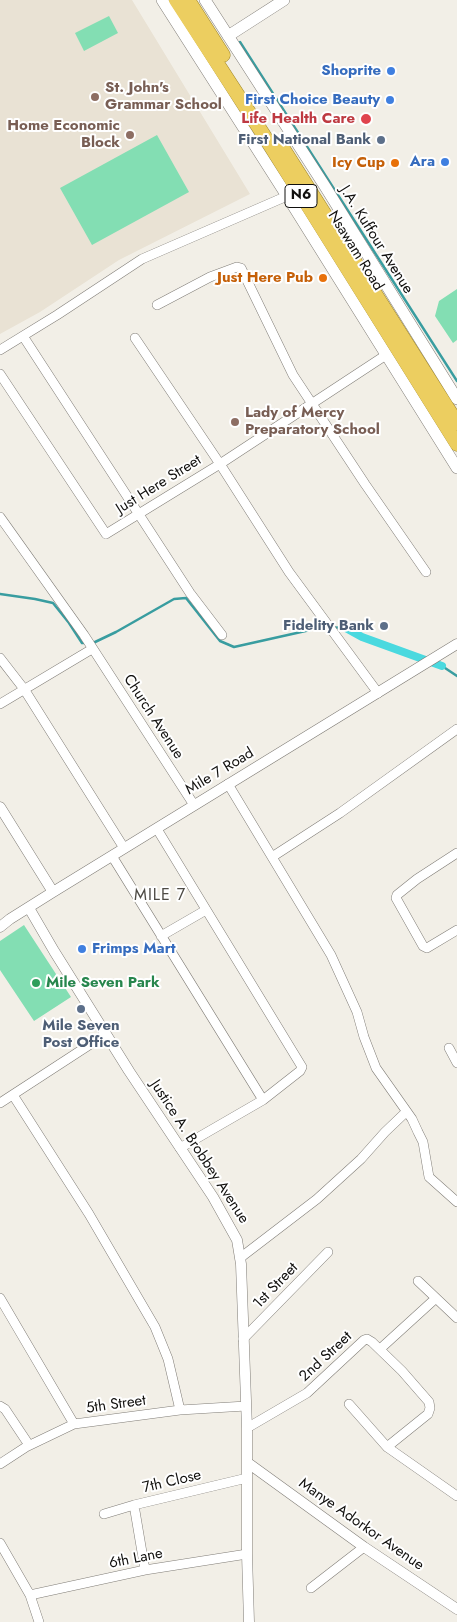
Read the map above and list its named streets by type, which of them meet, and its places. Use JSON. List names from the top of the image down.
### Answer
{
  "streets": {
    "highway": ["N6", "Nsawam Road"],
    "main road": ["J.A. Kuffour Avenue"],
    "street": [
      "Just Here Street",
      "Church Avenue",
      "Mile 7 Road",
      "Justice A. Brobbey Avenue",
      "1st Street",
      "2nd Street",
      "5th Street",
      "7th Close",
      "Manye Adorkor Avenue",
      "6th Lane"
    ]
  },
  "crossings": [
    ["Church Avenue", "Mile 7 Road"],
    ["Mile 7 Road", "Justice A. Brobbey Avenue"],
    ["Justice A. Brobbey Avenue", "1st Street"],
    ["Justice A. Brobbey Avenue", "2nd Street"],
    ["Justice A. Brobbey Avenue", "5th Street"],
    ["Justice A. Brobbey Avenue", "7th Close"],
    ["Justice A. Brobbey Avenue", "Manye Adorkor Avenue"],
    ["Justice A. Brobbey Avenue", "6th Lane"]
  ],
  "districts": ["MILE 7"],
  "places": [
    "Shoprite",
    "St. John's Grammar School",
    "First Choice Beauty",
    "Life Health Care",
    "Home Economic Block",
    "First National Bank",
    "Ara",
    "Icy Cup",
    "Just Here Pub",
    "Lady of Mercy Preparatory School",
    "Fidelity Bank",
    "Frimps Mart",
    "Mile Seven Park",
    "Mile Seven Post Office"
  ]
}
